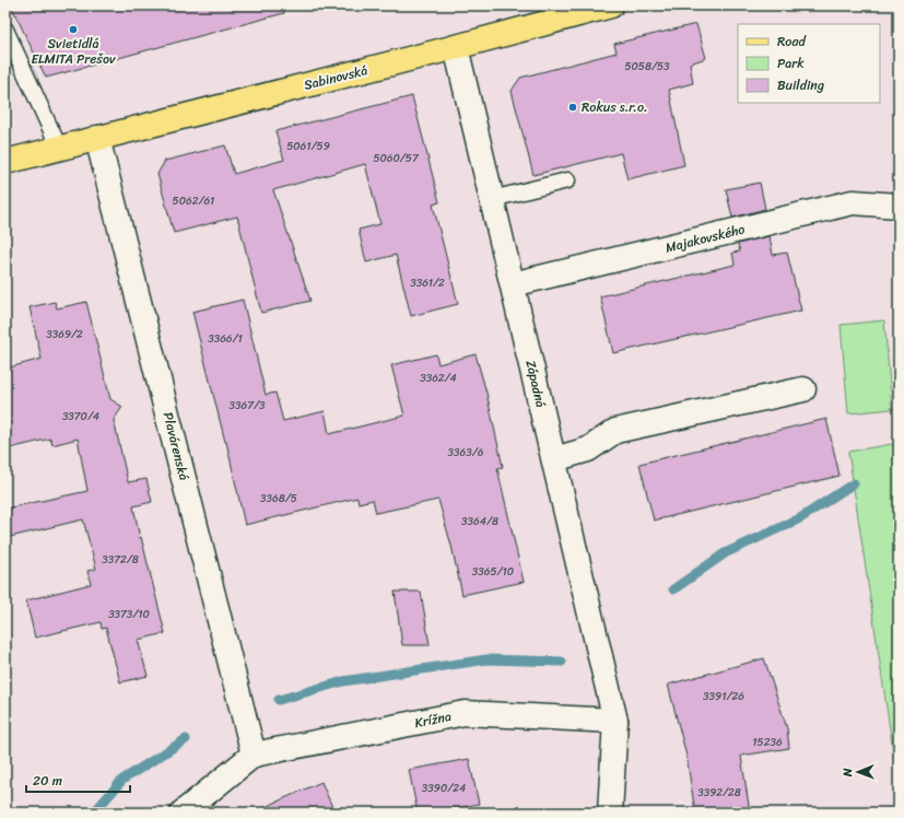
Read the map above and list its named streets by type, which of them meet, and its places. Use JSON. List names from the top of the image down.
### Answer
{
  "streets": {
    "main road": ["Sabinovská"],
    "street": [
      "Majakovského",
      "Západná",
      "Plavárenská",
      "Krížna"
    ]
  },
  "crossings": [
    ["Sabinovská", "Západná"],
    ["Sabinovská", "Plavárenská"],
    ["Majakovského", "Západná"],
    ["Západná", "Krížna"],
    ["Plavárenská", "Krížna"]
  ],
  "places": ["Svietidlá ELMITA Prešov", "Rokus s.r.o."],
  "house_numbers": [
    "5058/53",
    "5061/59",
    "5060/57",
    "5062/61",
    "3361/2",
    "3369/2",
    "3366/1",
    "3362/4",
    "3367/3",
    "3370/4",
    "3363/6",
    "3368/5",
    "3364/8",
    "3372/8",
    "3365/10",
    "3373/10",
    "3391/26",
    "15236",
    "3390/24",
    "3392/28"
  ],
  "legend": ["Road", "Park", "Building"],
  "scale_bar": "20 m",
  "north": "left"
}
